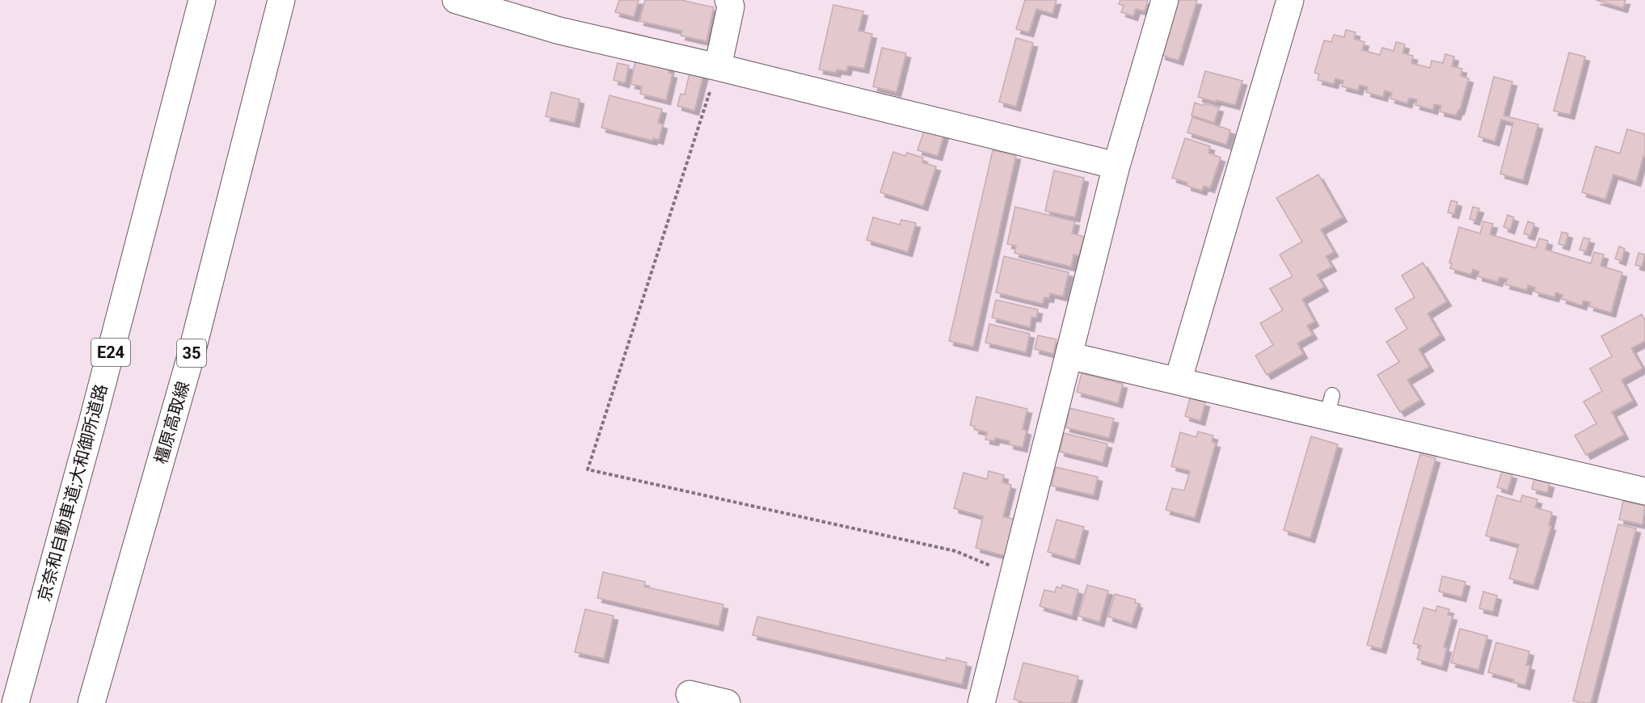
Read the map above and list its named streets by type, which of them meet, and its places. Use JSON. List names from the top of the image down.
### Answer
{
  "streets": {
    "main road": [
      "E24",
      "35",
      "橿原高取線",
      "京奈和自動車道;大和御所道路"
    ]
  }
}
